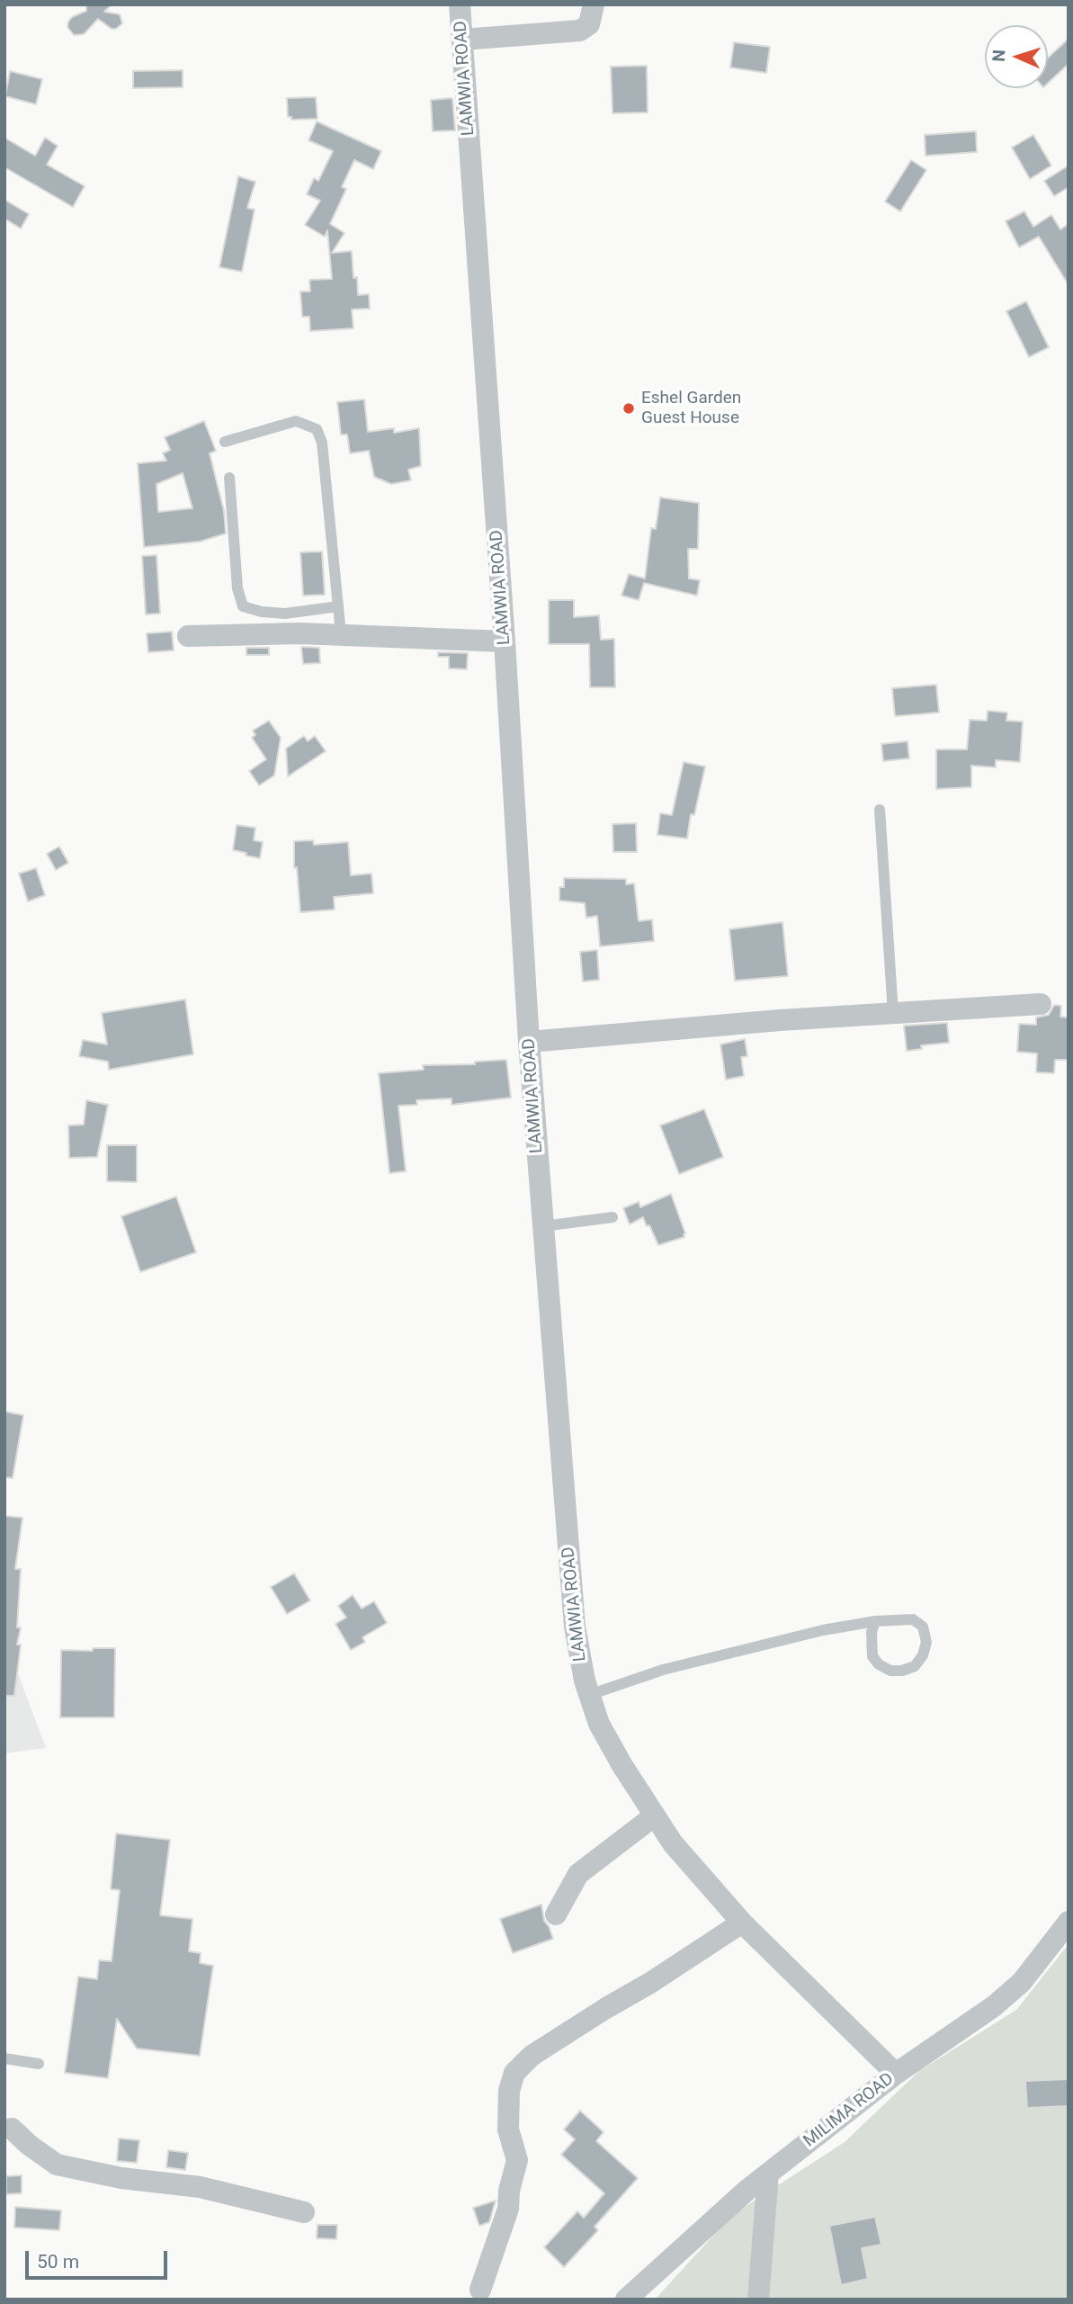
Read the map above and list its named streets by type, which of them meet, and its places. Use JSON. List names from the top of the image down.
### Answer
{
  "streets": {
    "street": ["LAMWIA ROAD", "MILIMA ROAD"]
  },
  "crossings": [
    ["LAMWIA ROAD", "MILIMA ROAD"]
  ],
  "places": ["Eshel Garden Guest House"],
  "scale_bar": "50 m",
  "north": "left"
}
